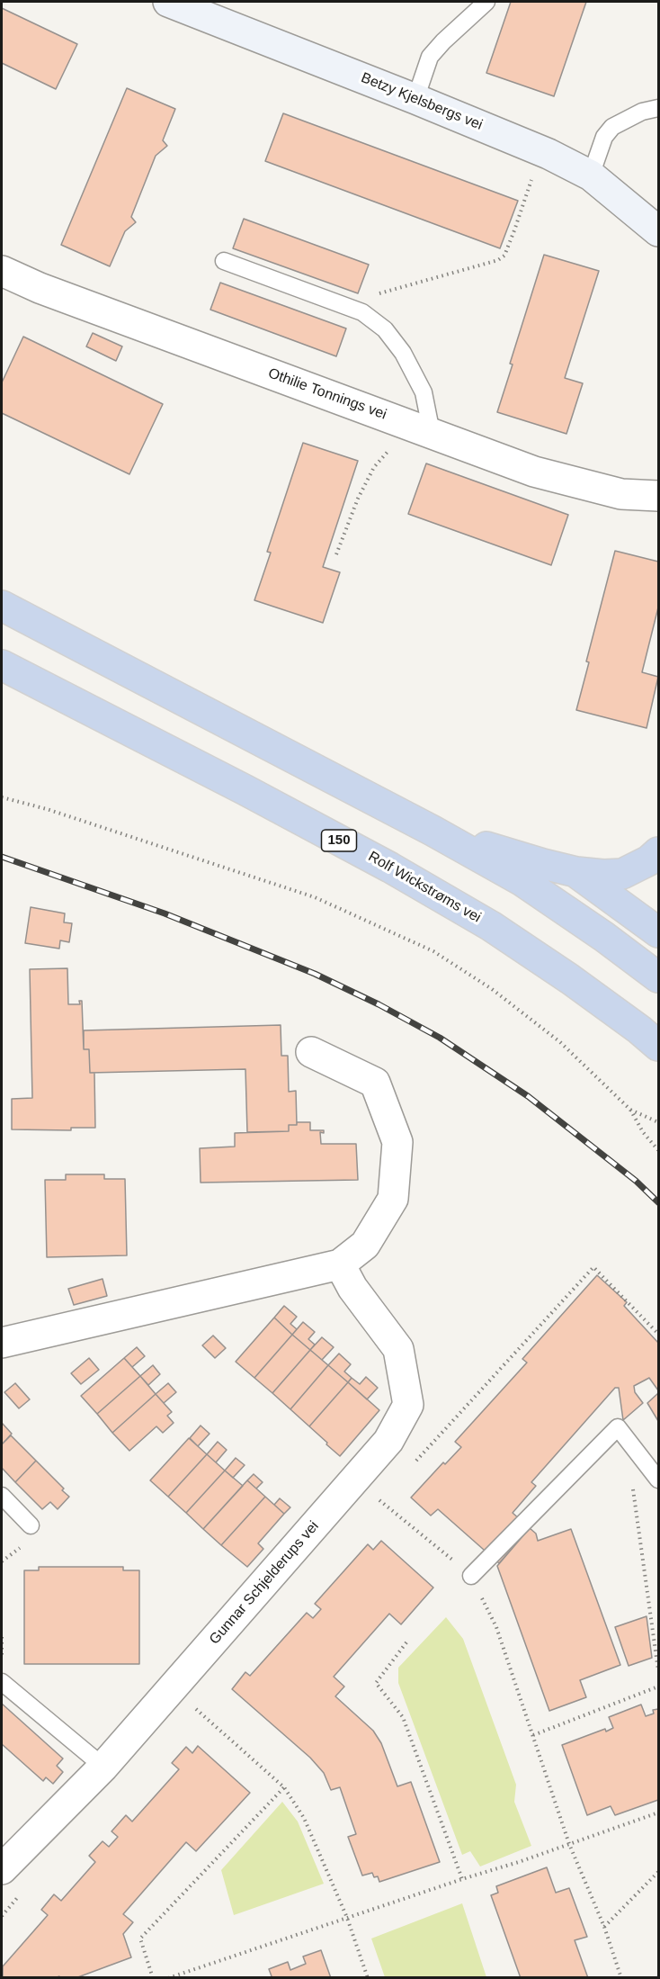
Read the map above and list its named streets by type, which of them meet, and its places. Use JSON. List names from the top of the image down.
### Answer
{
  "streets": {
    "highway": ["150", "Rolf Wickstrøms vei"],
    "street": ["Betzy Kjelsbergs vei", "Othilie Tonnings vei", "Gunnar Schjelderups vei"]
  }
}
